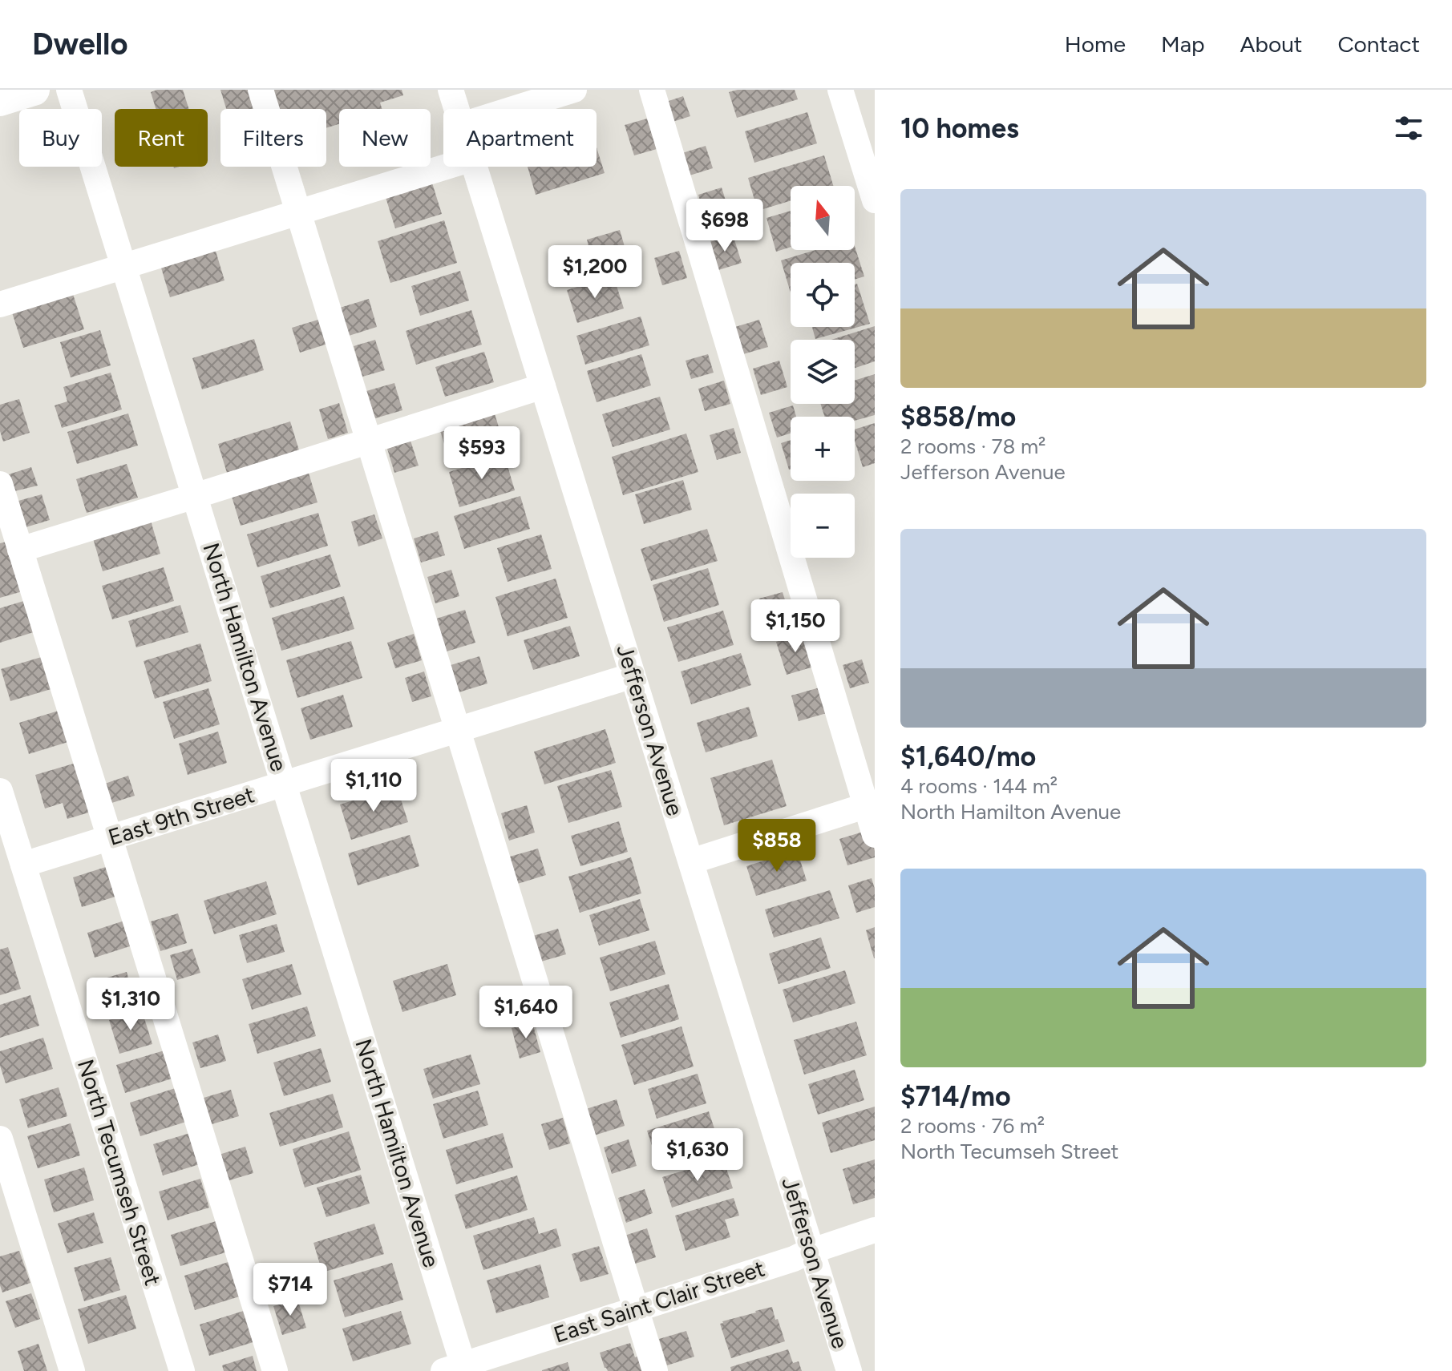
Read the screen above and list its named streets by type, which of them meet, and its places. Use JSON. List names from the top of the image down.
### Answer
{
  "streets": {
    "street": [
      "North Hamilton Avenue",
      "Jefferson Avenue",
      "East 9th Street",
      "North Tecumseh Street",
      "East Saint Clair Street"
    ]
  },
  "crossings": [
    ["North Hamilton Avenue", "East 9th Street"],
    ["North Hamilton Avenue", "East Saint Clair Street"],
    ["Jefferson Avenue", "East 9th Street"],
    ["Jefferson Avenue", "East Saint Clair Street"],
    ["East 9th Street", "North Tecumseh Street"]
  ],
  "north": "top",
  "page": {
    "header": "Dwello",
    "nav": [
      "Home",
      "Map",
      "About",
      "Contact"
    ],
    "heading": "10 homes",
    "chip": [
      "Buy",
      "Rent",
      "Filters",
      "New",
      "Apartment"
    ],
    "list": [
      {
        "name": "$858/mo",
        "note": "2 rooms · 78 m² · Jefferson Avenue"
      },
      {
        "name": "$1,640/mo",
        "note": "4 rooms · 144 m² · North Hamilton Avenue"
      },
      {
        "name": "$714/mo",
        "note": "2 rooms · 76 m² · North Tecumseh Street"
      }
    ],
    "map_buttons": ["+", "−"],
    "price": [
      "$698",
      "$1,200",
      "$593",
      "$1,150",
      "$1,110",
      "$858",
      "$1,310",
      "$1,640",
      "$1,630",
      "$714"
    ]
  }
}
